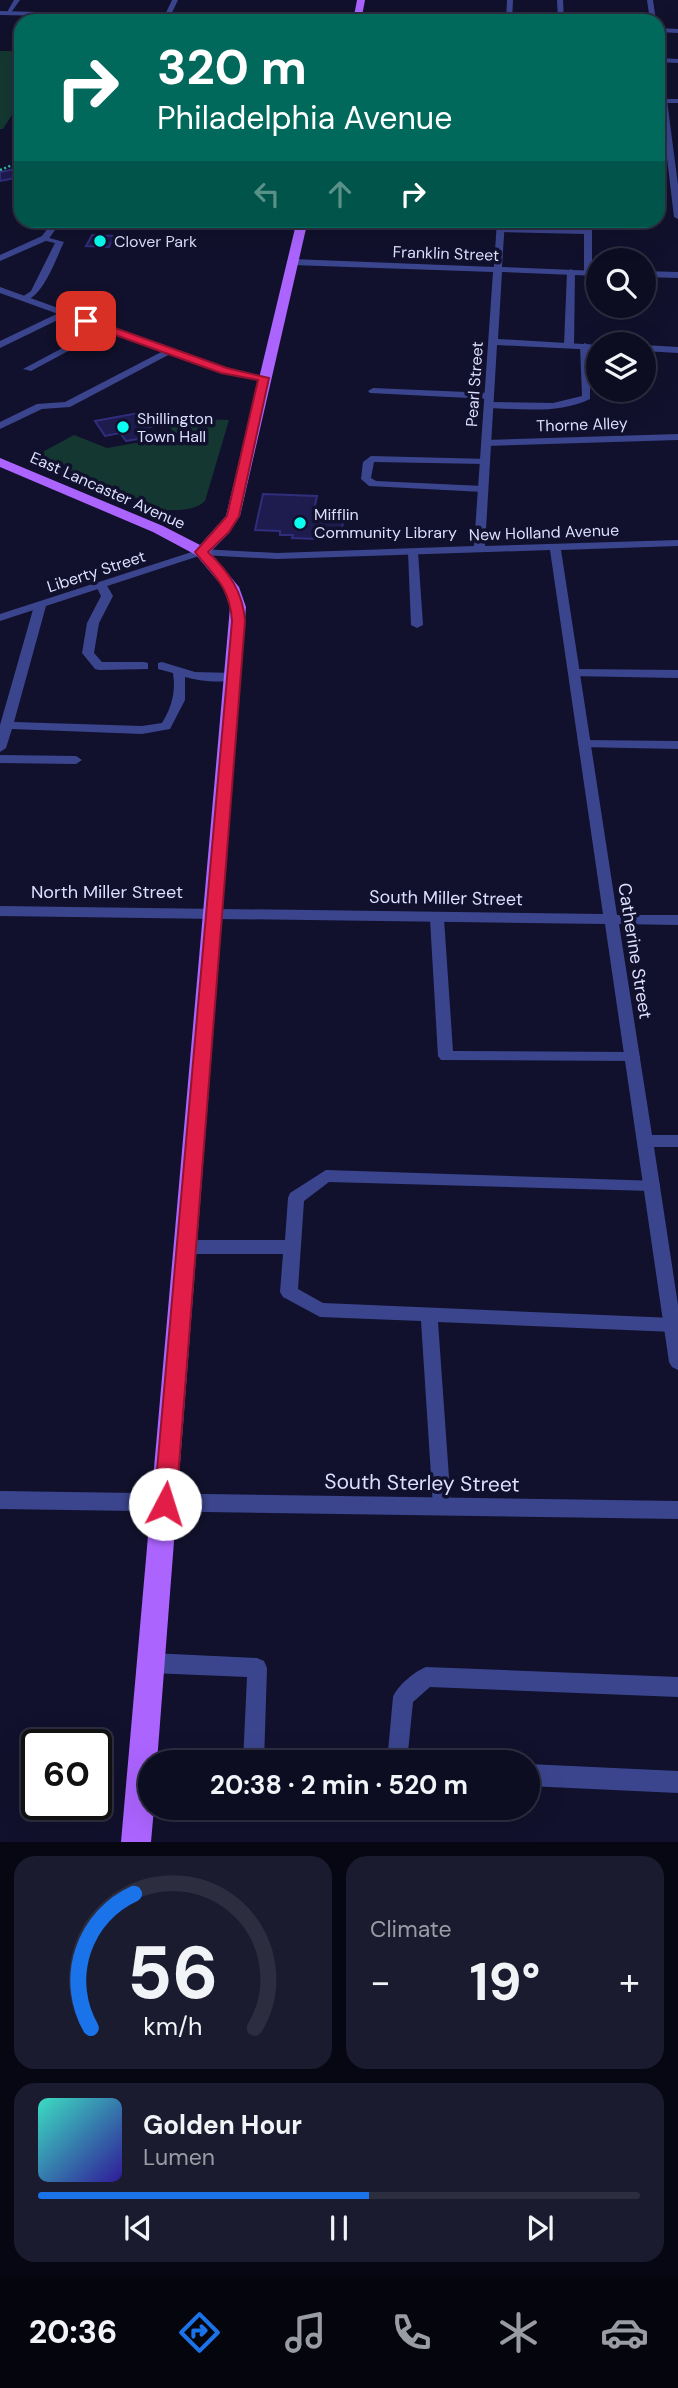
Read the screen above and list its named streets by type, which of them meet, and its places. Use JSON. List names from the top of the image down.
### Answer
{
  "streets": {
    "main road": ["East Lancaster Avenue"],
    "street": [
      "Franklin Street",
      "Pearl Street",
      "Thorne Alley",
      "New Holland Avenue",
      "Liberty Street",
      "North Miller Street",
      "South Miller Street",
      "Catherine Street",
      "South Sterley Street"
    ]
  },
  "crossings": [
    ["Franklin Street", "Pearl Street"],
    ["Pearl Street", "Thorne Alley"],
    ["Pearl Street", "New Holland Avenue"],
    ["East Lancaster Avenue", "New Holland Avenue"],
    ["East Lancaster Avenue", "Liberty Street"],
    ["East Lancaster Avenue", "North Miller Street"],
    ["East Lancaster Avenue", "South Miller Street"],
    ["East Lancaster Avenue", "South Sterley Street"],
    ["New Holland Avenue", "Liberty Street"],
    ["New Holland Avenue", "Catherine Street"],
    ["North Miller Street", "South Miller Street"],
    ["South Miller Street", "Catherine Street"]
  ],
  "places": ["Clover Park", "Shillington Town Hall", "Mifflin Community Library"],
  "page": {
    "turn": ["320 m", "Philadelphia Avenue"],
    "limit": "60",
    "trip": "20:38 · 2 min · 520 m",
    "tile": "Climate",
    "heat": ["−", "19°", "+"],
    "song": ["Golden Hour", "Lumen"],
    "tabs": "20:36",
    "gauge": ["56", "km/h"]
  }
}
